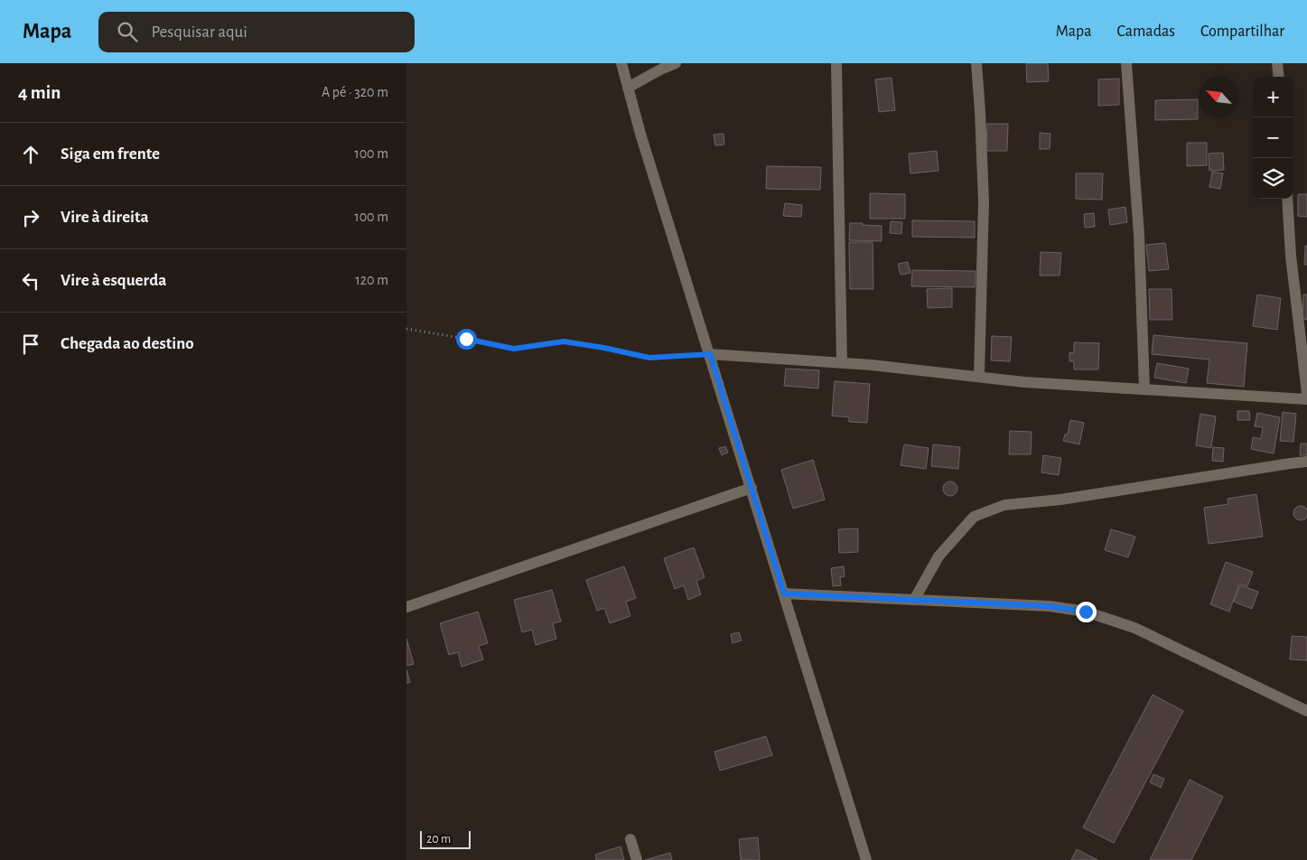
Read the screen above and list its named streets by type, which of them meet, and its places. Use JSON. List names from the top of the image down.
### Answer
{
  "scale_bar": "20 m",
  "north": "top left",
  "page": {
    "header": "Mapa",
    "search": "Pesquisar aqui",
    "nav": ["Mapa", "Camadas", "Compartilhar"],
    "heading": ["4 min", "A pé · 320 m"],
    "map_buttons": ["+", "−"],
    "list": [
      ["Siga em frente", "100 m"],
      ["Vire à direita", "100 m"],
      ["Vire à esquerda", "120 m"],
      "Chegada ao destino"
    ],
    "scale": "20 m"
  }
}
